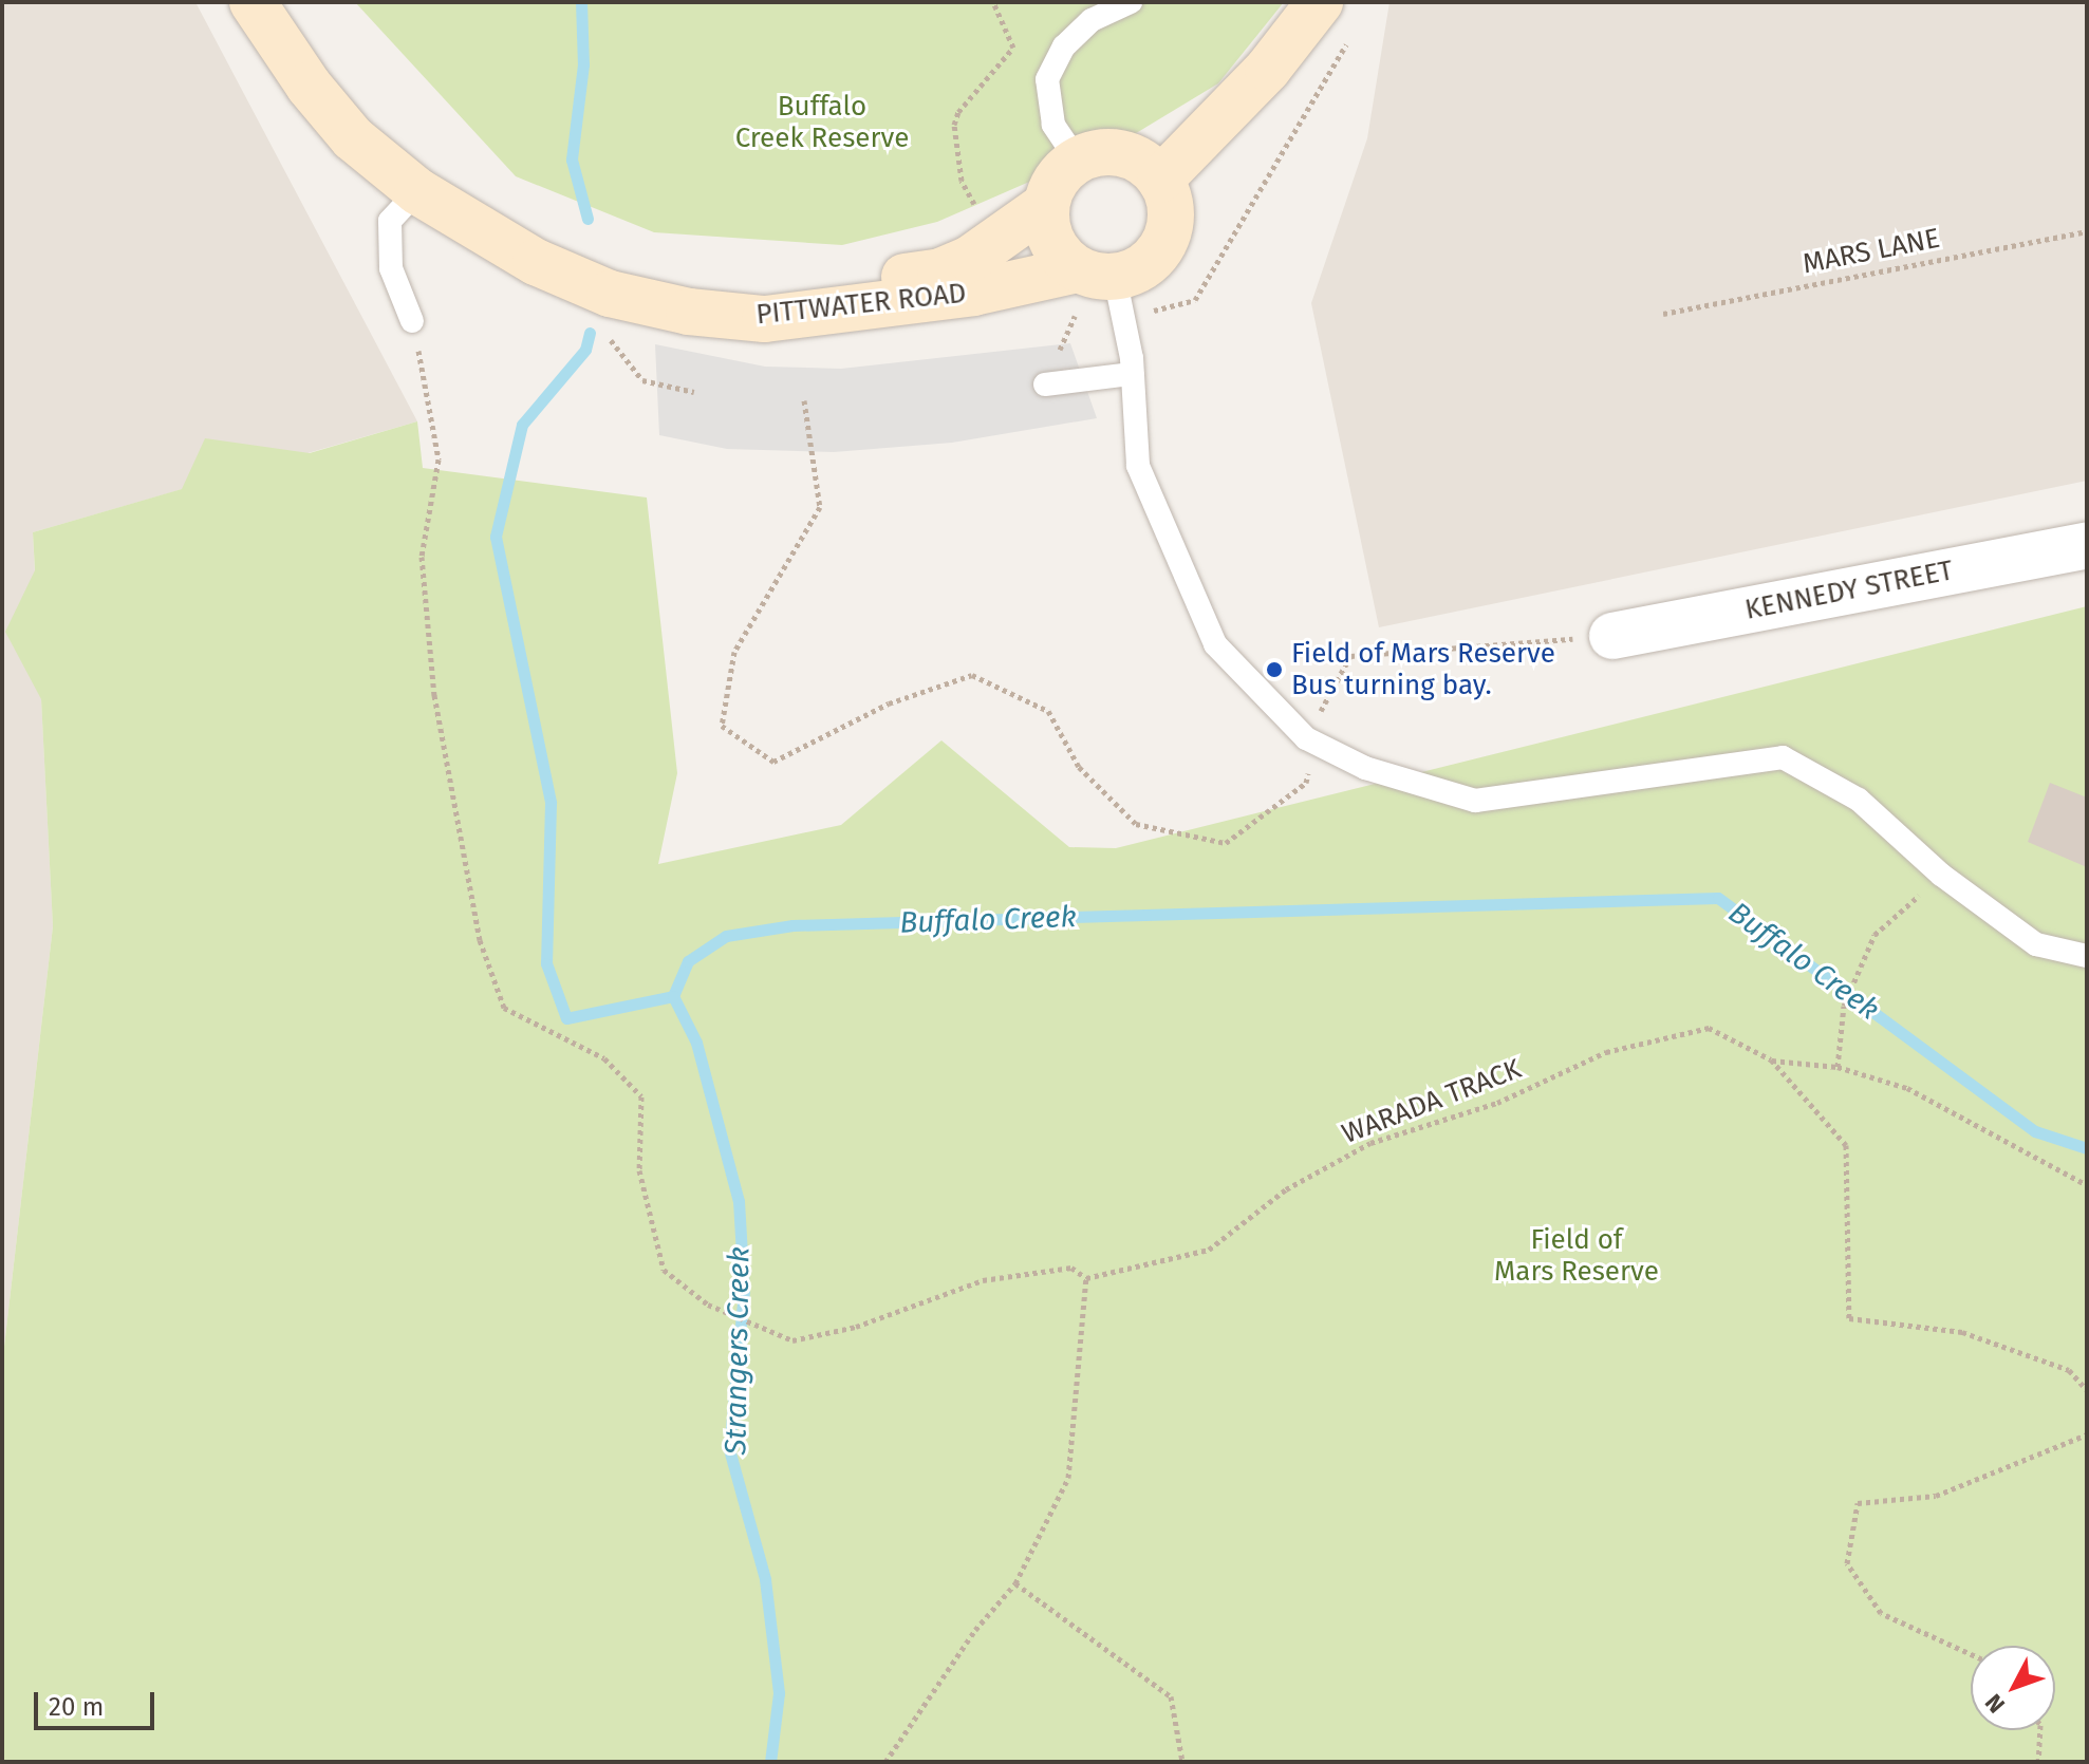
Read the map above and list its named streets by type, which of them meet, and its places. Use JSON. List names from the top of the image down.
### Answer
{
  "streets": {
    "main road": ["PITTWATER ROAD"],
    "street": ["KENNEDY STREET"],
    "path": ["MARS LANE", "WARADA TRACK"]
  },
  "water": ["Buffalo Creek", "Strangers Creek"],
  "parks": ["Buffalo Creek Reserve", "Field of Mars Reserve"],
  "places": ["Field of Mars Reserve Bus turning bay."],
  "scale_bar": "20 m",
  "north": "bottom left"
}
